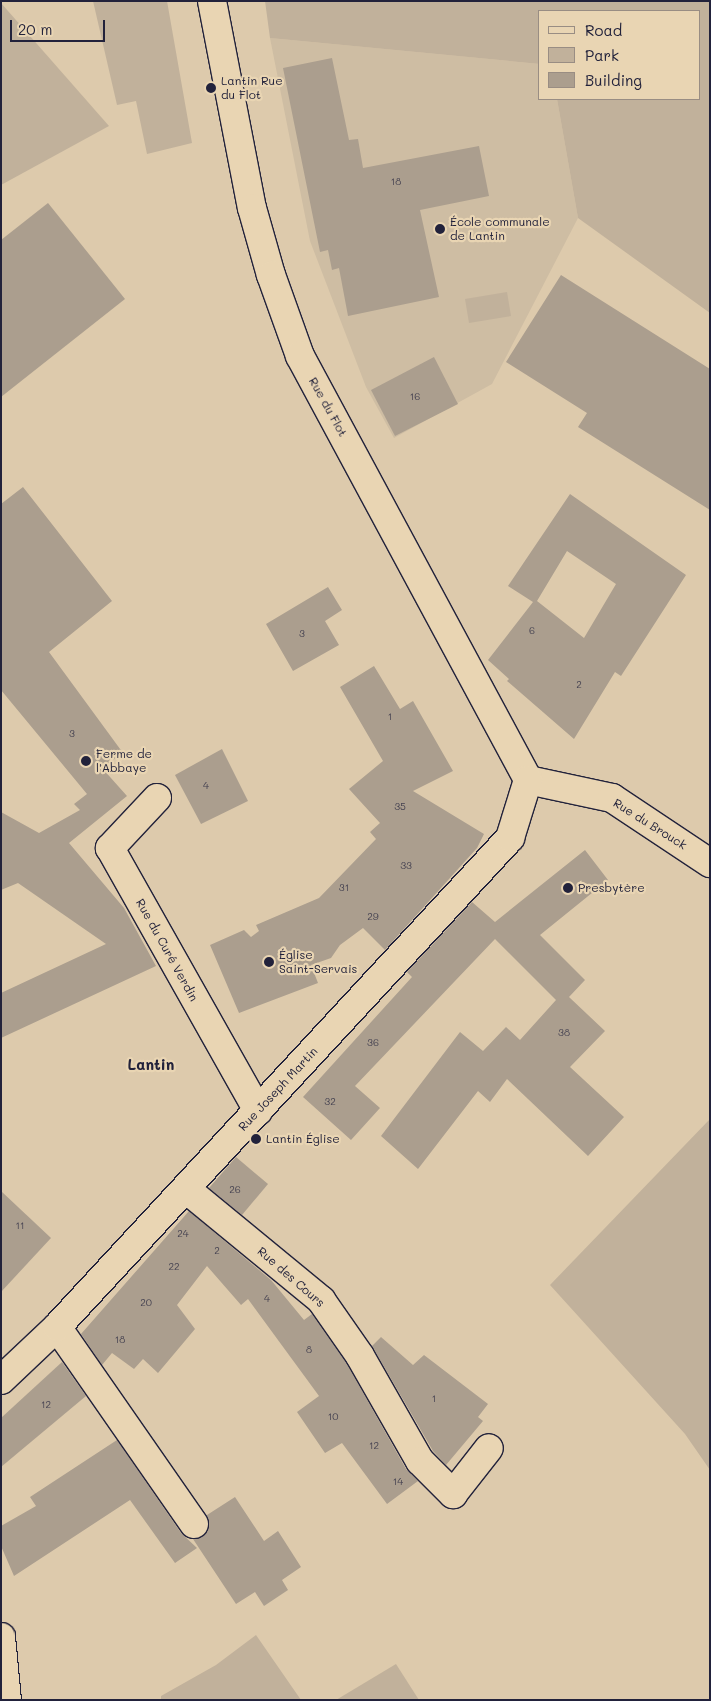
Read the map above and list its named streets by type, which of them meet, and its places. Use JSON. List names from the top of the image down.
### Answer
{
  "streets": {
    "street": [
      "Rue du Flot",
      "Rue du Brouck",
      "Rue du Curé Verdin",
      "Rue Joseph Martin",
      "Rue des Cours"
    ]
  },
  "crossings": [
    ["Rue du Flot", "Rue du Brouck"],
    ["Rue du Flot", "Rue Joseph Martin"],
    ["Rue du Brouck", "Rue Joseph Martin"],
    ["Rue du Curé Verdin", "Rue Joseph Martin"],
    ["Rue Joseph Martin", "Rue des Cours"]
  ],
  "districts": ["Lantin"],
  "places": [
    "Lantin Rue du Flot",
    "École communale de Lantin",
    "Ferme de l'Abbaye",
    "Presbytère",
    "Église Saint-Servais",
    "Lantin Église"
  ],
  "house_numbers": [
    "18",
    "16",
    "6",
    "3",
    "2",
    "1",
    "3",
    "4",
    "35",
    "33",
    "31",
    "29",
    "38",
    "36",
    "32",
    "26",
    "11",
    "24",
    "2",
    "22",
    "4",
    "20",
    "18",
    "8",
    "1",
    "12",
    "10",
    "12",
    "14"
  ],
  "legend": ["Road", "Park", "Building"],
  "scale_bar": "20 m"
}
